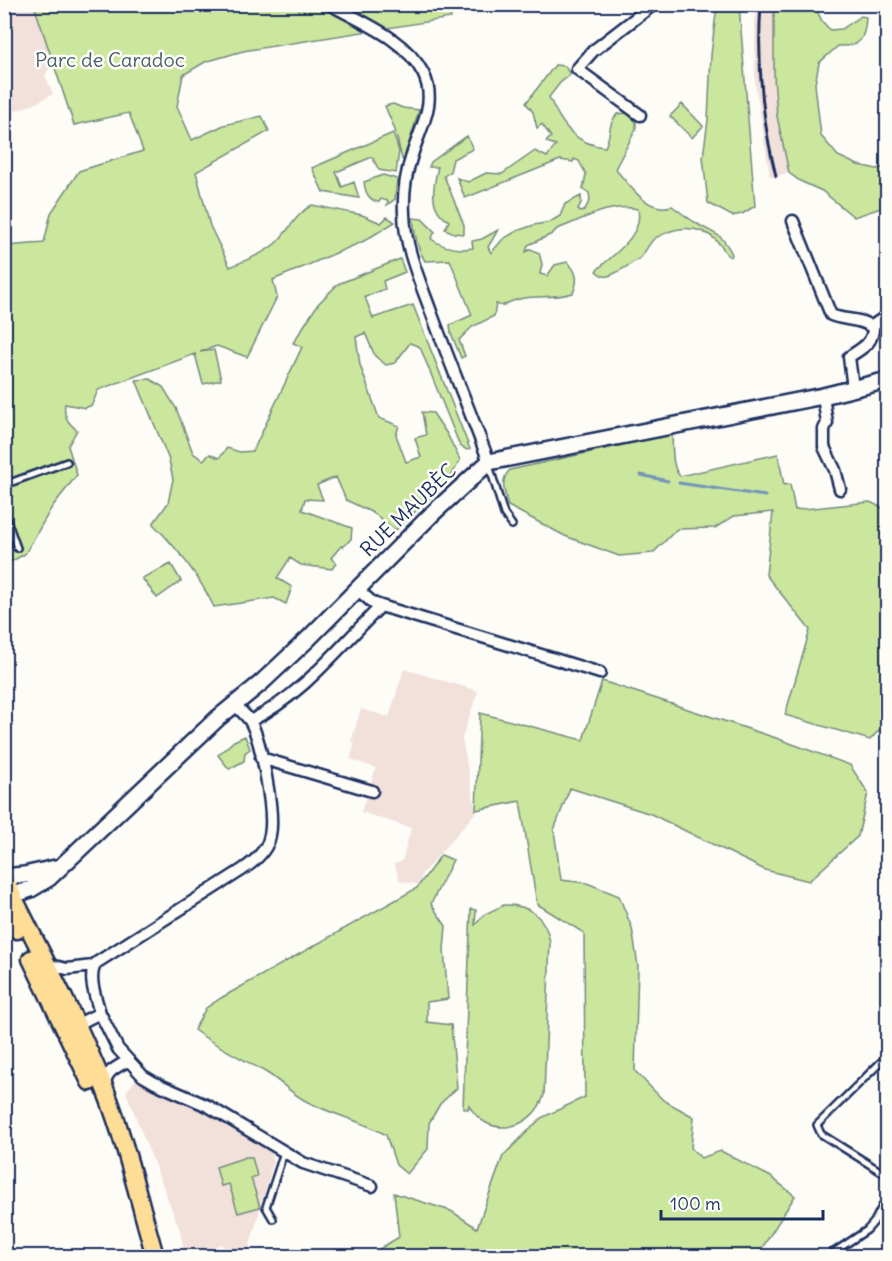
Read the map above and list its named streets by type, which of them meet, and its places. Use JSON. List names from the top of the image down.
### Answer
{
  "streets": {
    "main road": ["RUE MAUBÈC"]
  },
  "parks": ["Parc de Caradoc"],
  "scale_bar": "100 m"
}
